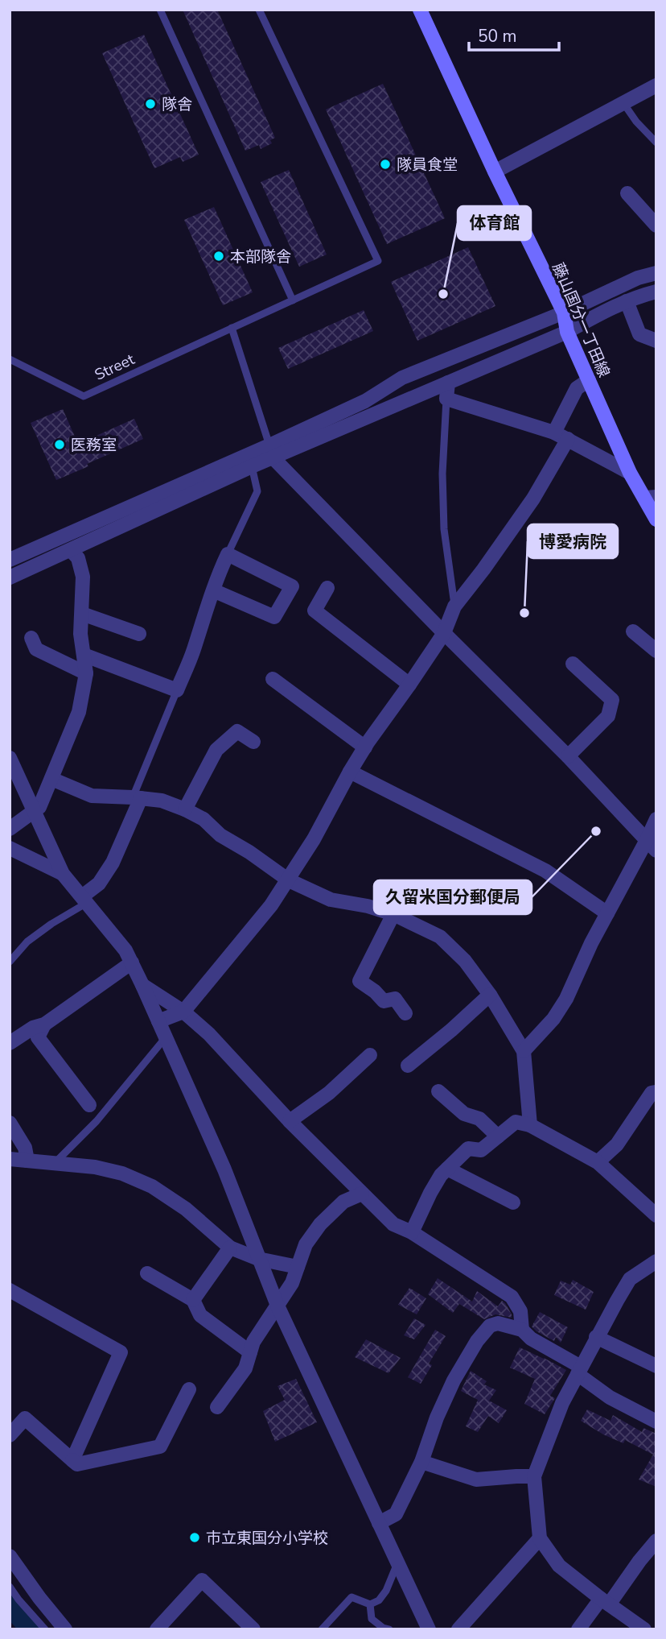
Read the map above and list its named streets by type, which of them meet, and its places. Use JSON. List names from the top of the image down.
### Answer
{
  "streets": {
    "main road": ["藤山国分一丁田線"],
    "lane": ["Street"]
  },
  "places": [
    "隊舎",
    "隊員食堂",
    "本部隊舎",
    "体育館",
    "医務室",
    "博愛病院",
    "久留米国分郵便局",
    "市立東国分小学校"
  ],
  "scale_bar": "50 m"
}
